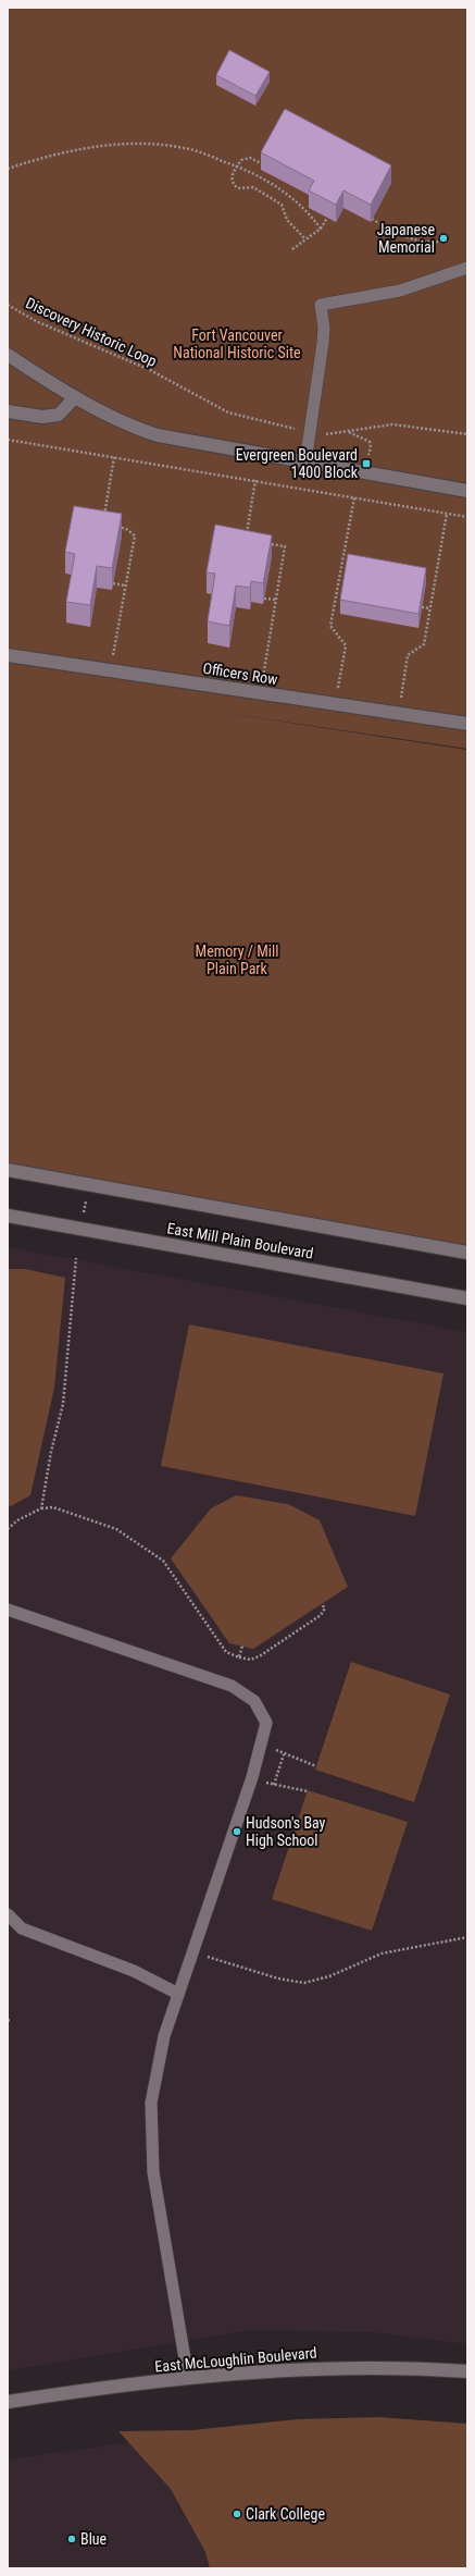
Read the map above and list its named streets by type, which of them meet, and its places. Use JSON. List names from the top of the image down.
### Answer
{
  "streets": {
    "street": ["Officers Row", "East Mill Plain Boulevard", "East McLoughlin Boulevard"],
    "path": ["Discovery Historic Loop"]
  },
  "parks": ["Fort Vancouver National Historic Site", "Memory / Mill Plain Park"],
  "places": {
    "other": [
      "Japanese Memorial",
      "Hudson's Bay High School",
      "Clark College",
      "Blue"
    ],
    "transit": ["Evergreen Boulevard 1400 Block"]
  }
}
